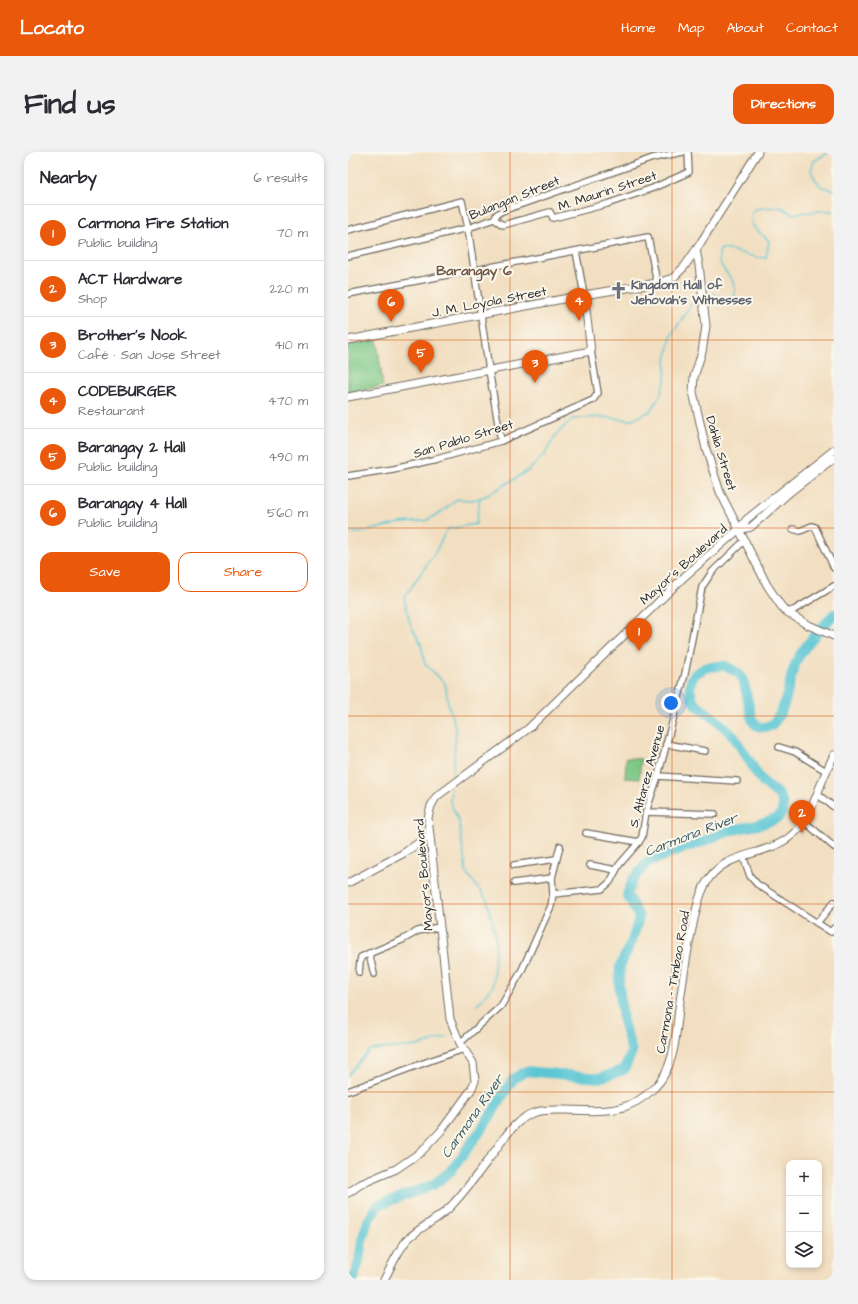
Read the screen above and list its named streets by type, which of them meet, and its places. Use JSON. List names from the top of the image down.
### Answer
{
  "streets": {
    "main road": [
      "J. M. Loyola Street",
      "Dahlia Street",
      "Mayor's Boulevard",
      "Carmona - Timbao Road"
    ],
    "street": [
      "M. Maurin Street",
      "Bulangan Street",
      "San Pablo Street",
      "S. Altarez Avenue"
    ]
  },
  "crossings": [
    ["M. Maurin Street", "Bulangan Street"],
    ["J. M. Loyola Street", "Dahlia Street"],
    ["Dahlia Street", "Mayor's Boulevard"],
    ["Dahlia Street", "S. Altarez Avenue"]
  ],
  "districts": ["Barangay 6"],
  "water": ["Carmona River"],
  "places": {
    "church": ["Kingdom Hall of Jehovah's Witnesses"]
  },
  "page": {
    "header": "Locato",
    "nav": [
      "Home",
      "Map",
      "About",
      "Contact"
    ],
    "buttons": [
      "Directions",
      ["Save", "Share"]
    ],
    "title": "Find us",
    "heading": ["Nearby", "6 results"],
    "list": [
      {
        "mark": "1",
        "name": "Carmona Fire Station",
        "note": "Public building",
        "value": "70 m"
      },
      {
        "mark": "2",
        "name": "ACT Hardware",
        "note": "Shop",
        "value": "220 m"
      },
      {
        "mark": "3",
        "name": "Brother's Nook",
        "note": "Café · San Jose Street",
        "value": "410 m"
      },
      {
        "mark": "4",
        "name": "CODEBURGER",
        "note": "Restaurant",
        "value": "470 m"
      },
      {
        "mark": "5",
        "name": "Barangay 2 Hall",
        "note": "Public building",
        "value": "490 m"
      },
      {
        "mark": "6",
        "name": "Barangay 4 Hall",
        "note": "Public building",
        "value": "560 m"
      }
    ],
    "pins": [
      "4",
      "6",
      "5",
      "3",
      "1",
      "2"
    ],
    "map_buttons": ["+", "−"]
  }
}
